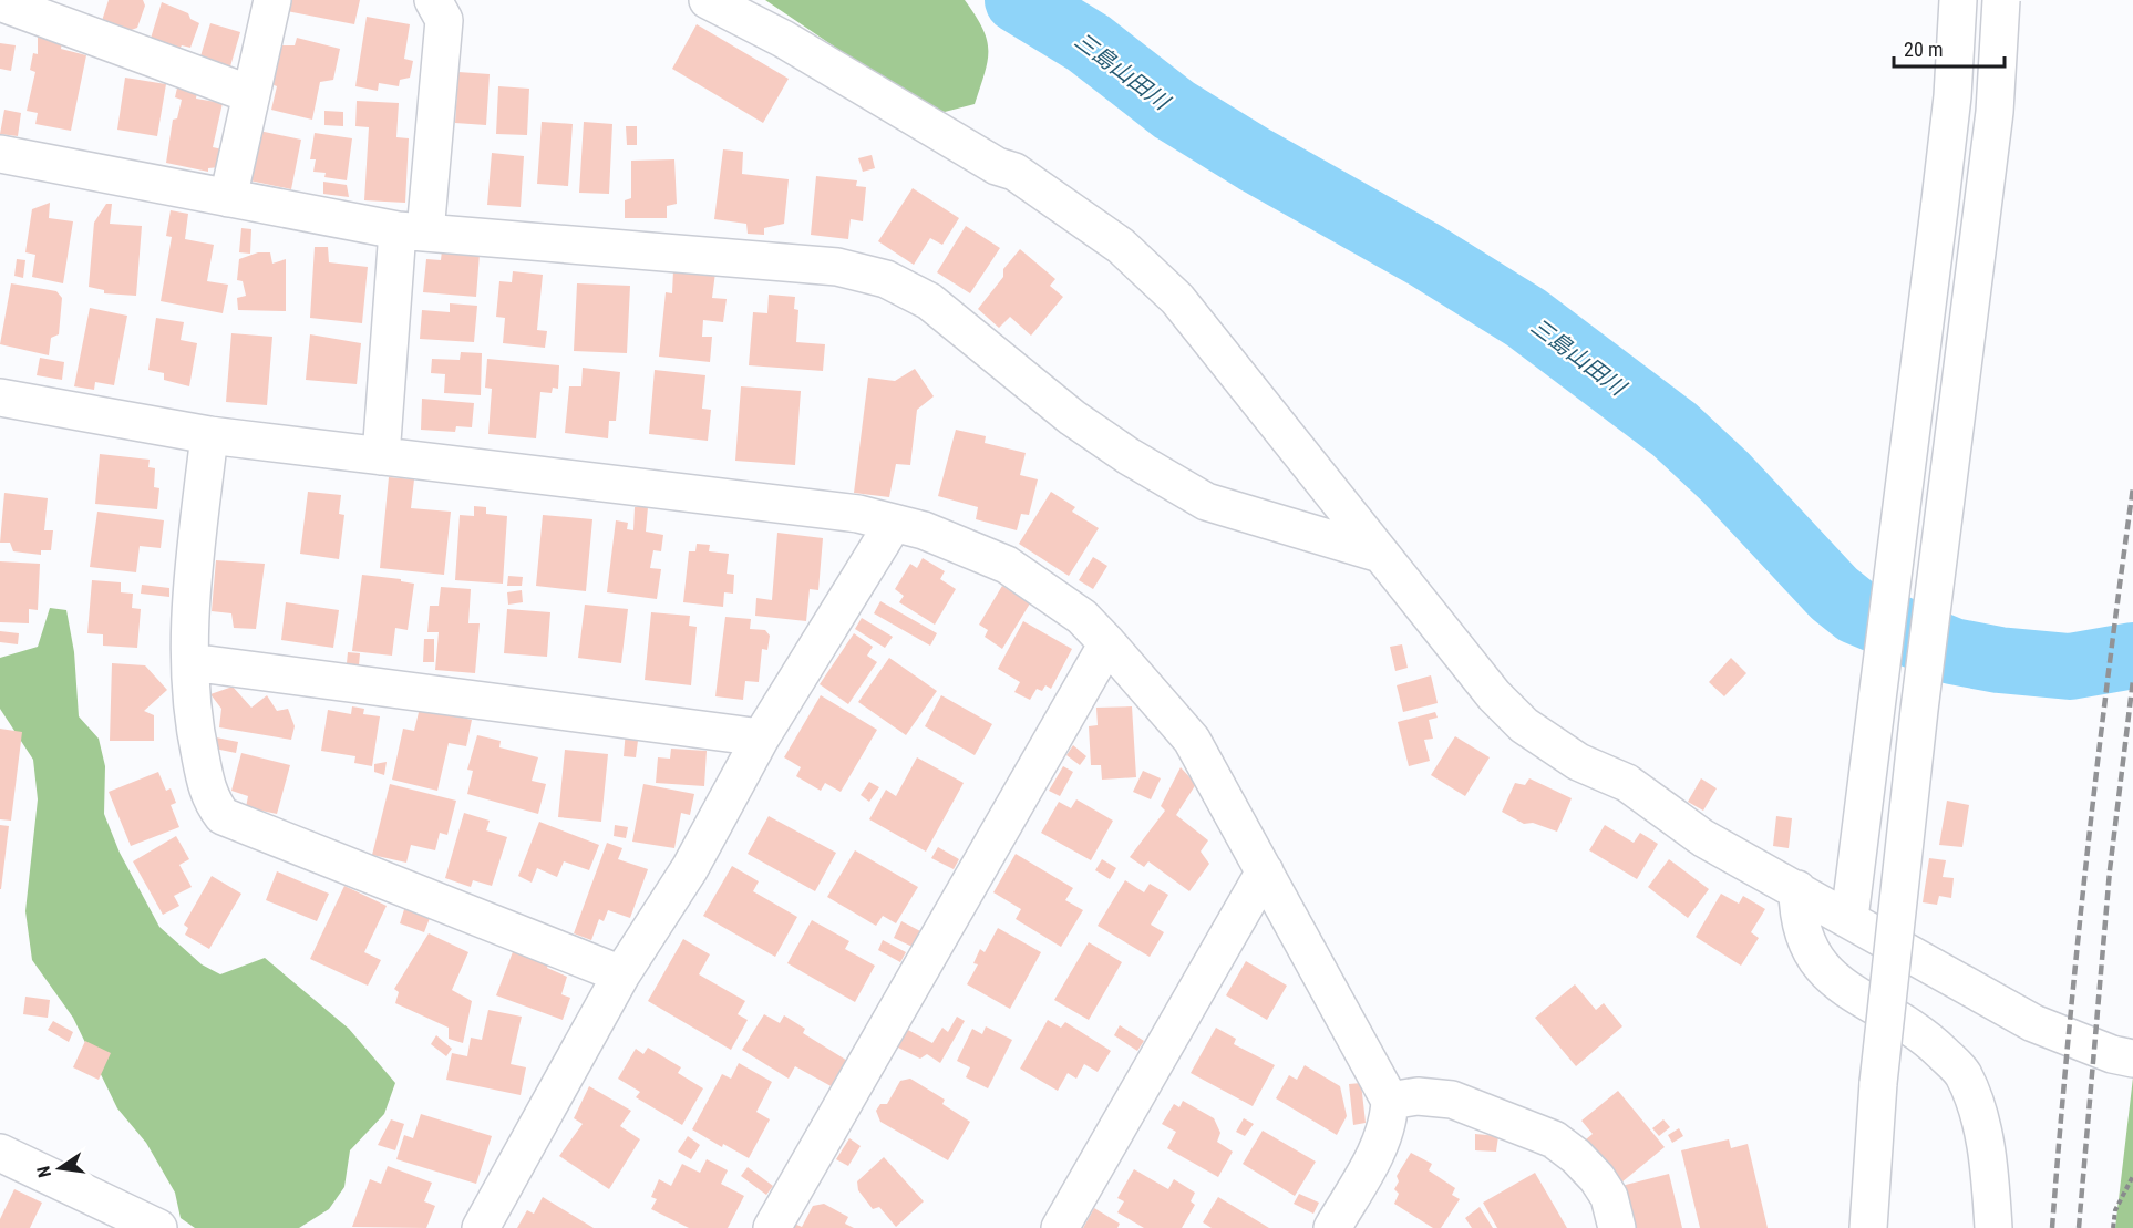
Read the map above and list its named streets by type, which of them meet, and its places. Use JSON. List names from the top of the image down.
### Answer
{
  "water": ["三島山田川"],
  "scale_bar": "20 m",
  "north": "left"
}
